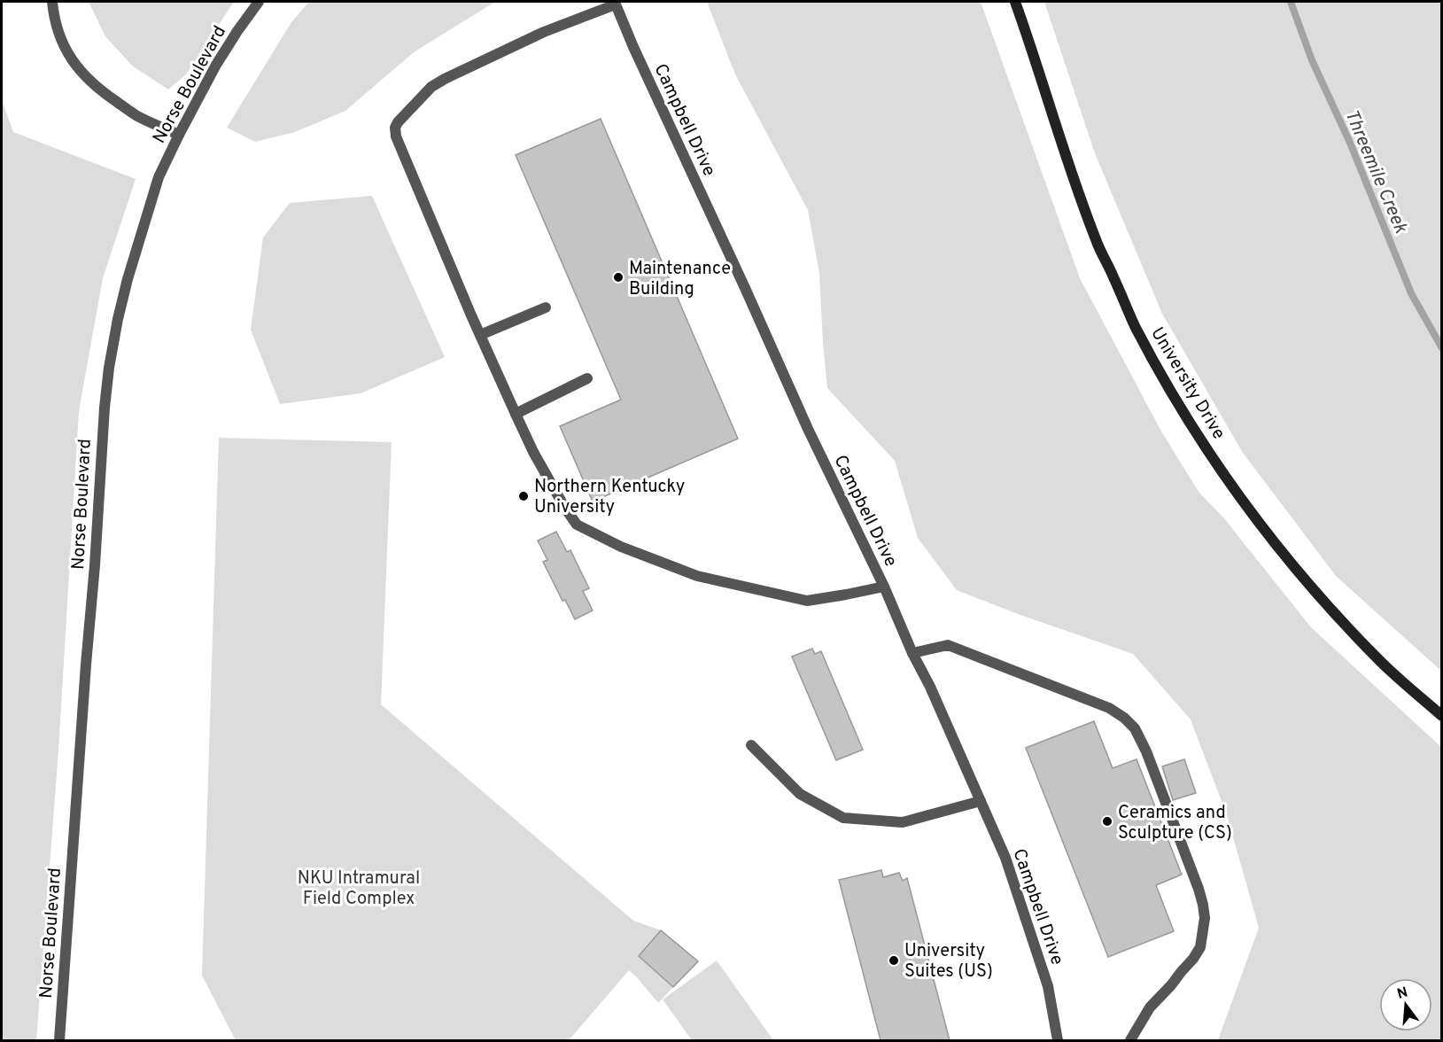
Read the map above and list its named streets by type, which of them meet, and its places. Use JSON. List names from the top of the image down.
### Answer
{
  "streets": {
    "main road": ["University Drive"],
    "street": ["Norse Boulevard", "Campbell Drive"]
  },
  "water": ["Threemile Creek"],
  "parks": ["NKU Intramural Field Complex"],
  "places": [
    "Maintenance Building",
    "Northern Kentucky University",
    "Ceramics and Sculpture (CS)",
    "University Suites (US)"
  ],
  "north": "top"
}
